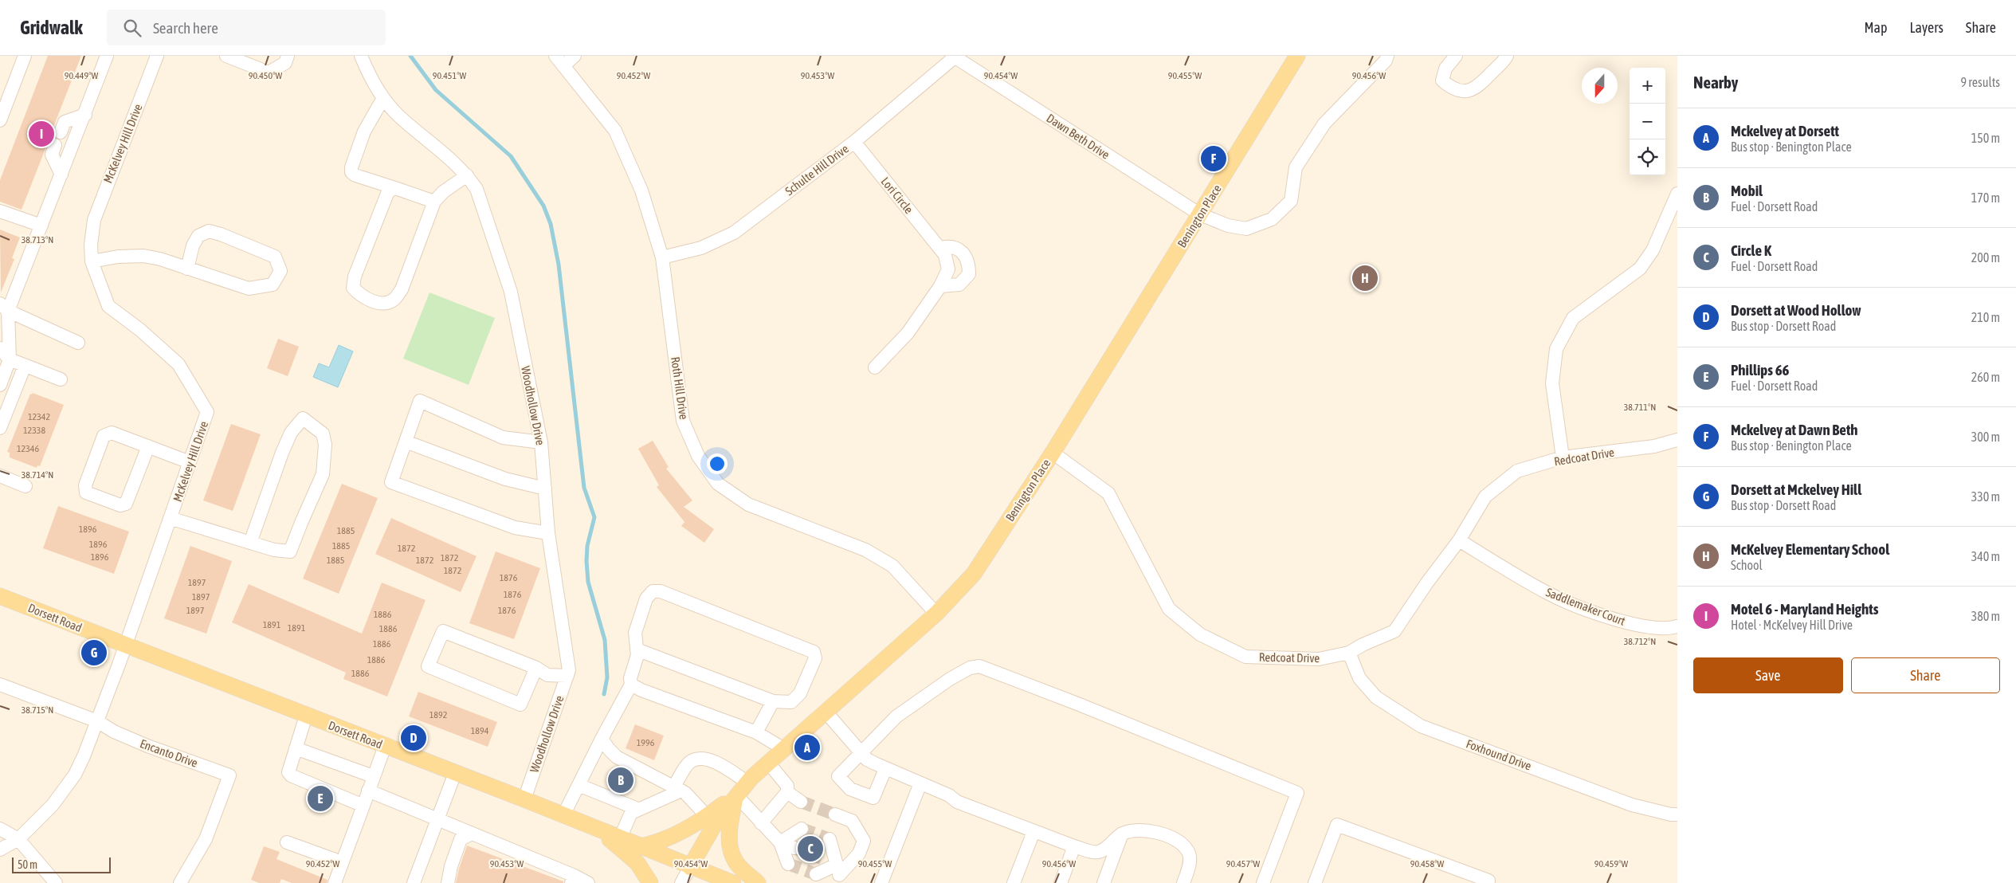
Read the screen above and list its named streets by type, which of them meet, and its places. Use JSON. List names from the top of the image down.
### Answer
{
  "streets": {
    "main road": ["Benington Place", "Dorsett Road"],
    "street": [
      "Dawn Beth Drive",
      "McKelvey Hill Drive",
      "Schulte Hill Drive",
      "Lori Circle",
      "Roth Hill Drive",
      "Woodhollow Drive",
      "Redcoat Drive",
      "Saddlemaker Court",
      "Encanto Drive",
      "Foxhound Drive"
    ]
  },
  "crossings": [
    ["Dawn Beth Drive", "Schulte Hill Drive"],
    ["Dawn Beth Drive", "Benington Place"],
    ["McKelvey Hill Drive", "Dorsett Road"],
    ["McKelvey Hill Drive", "Encanto Drive"],
    ["Schulte Hill Drive", "Lori Circle"],
    ["Schulte Hill Drive", "Roth Hill Drive"],
    ["Benington Place", "Roth Hill Drive"],
    ["Benington Place", "Redcoat Drive"],
    ["Benington Place", "Dorsett Road"],
    ["Woodhollow Drive", "Dorsett Road"],
    ["Redcoat Drive", "Saddlemaker Court"],
    ["Redcoat Drive", "Foxhound Drive"]
  ],
  "house_numbers": [
    "12342",
    "12338",
    "12346",
    "1896",
    "1885",
    "1896",
    "1885",
    "1872",
    "1896",
    "1872",
    "1885",
    "1872",
    "1872",
    "1876",
    "1897",
    "1876",
    "1897",
    "1897",
    "1876",
    "1886",
    "1891",
    "1891",
    "1886",
    "1886",
    "1886",
    "1886",
    "1892",
    "1894",
    "1996"
  ],
  "scale_bar": "50 m",
  "north": "bottom",
  "page": {
    "header": "Gridwalk",
    "search": "Search here",
    "nav": ["Map", "Layers", "Share"],
    "heading": ["Nearby", "9 results"],
    "map_buttons": ["+", "−"],
    "list": [
      {
        "mark": "A",
        "name": "Mckelvey at Dorsett",
        "note": "Bus stop · Benington Place",
        "value": "150 m"
      },
      {
        "mark": "B",
        "name": "Mobil",
        "note": "Fuel · Dorsett Road",
        "value": "170 m"
      },
      {
        "mark": "C",
        "name": "Circle K",
        "note": "Fuel · Dorsett Road",
        "value": "200 m"
      },
      {
        "mark": "D",
        "name": "Dorsett at Wood Hollow",
        "note": "Bus stop · Dorsett Road",
        "value": "210 m"
      },
      {
        "mark": "E",
        "name": "Phillips 66",
        "note": "Fuel · Dorsett Road",
        "value": "260 m"
      },
      {
        "mark": "F",
        "name": "Mckelvey at Dawn Beth",
        "note": "Bus stop · Benington Place",
        "value": "300 m"
      },
      {
        "mark": "G",
        "name": "Dorsett at Mckelvey Hill",
        "note": "Bus stop · Dorsett Road",
        "value": "330 m"
      },
      {
        "mark": "H",
        "name": "McKelvey Elementary School",
        "note": "School",
        "value": "340 m"
      },
      {
        "mark": "I",
        "name": "Motel 6 - Maryland Heights",
        "note": "Hotel · McKelvey Hill Drive",
        "value": "380 m"
      }
    ],
    "pins": [
      "I",
      "F",
      "H",
      "G",
      "D",
      "A",
      "B",
      "E",
      "C"
    ],
    "buttons": ["Save", "Share"],
    "scale": "50 m"
  },
  "coordinates": [
    "90.450°W",
    "90.449°W",
    "90.451°W",
    "90.452°W",
    "90.453°W",
    "90.454°W",
    "90.455°W",
    "90.456°W",
    "38.713°N",
    "38.711°N",
    "38.714°N",
    "38.712°N",
    "38.715°N",
    "90.457°W",
    "90.458°W",
    "90.459°W"
  ]
}
